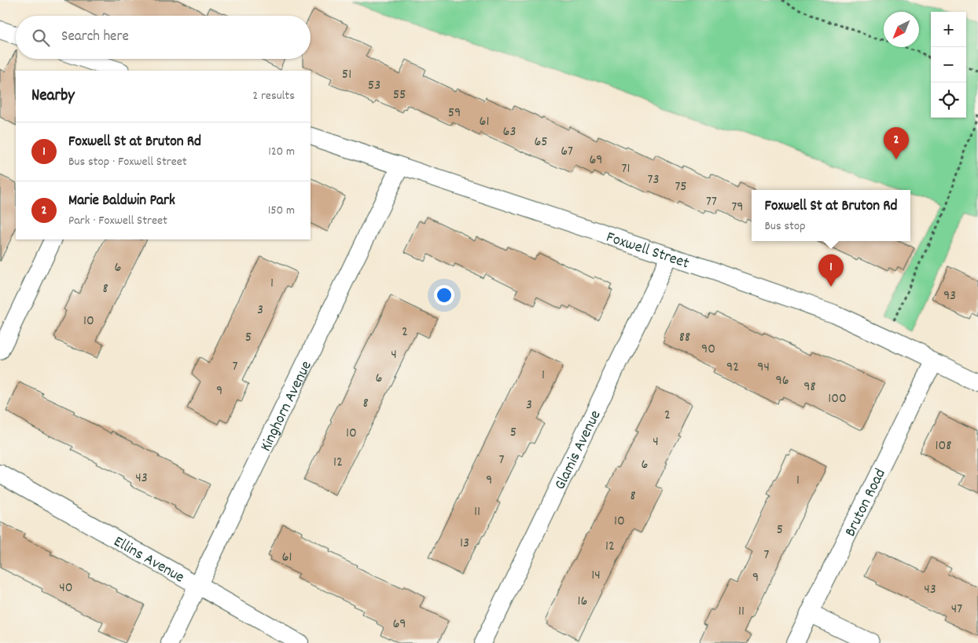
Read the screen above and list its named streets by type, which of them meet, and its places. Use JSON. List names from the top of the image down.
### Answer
{
  "streets": {
    "street": [
      "Foxwell Street",
      "Kinghorn Avenue",
      "Glamis Avenue",
      "Bruton Road",
      "Ellins Avenue"
    ]
  },
  "crossings": [
    ["Foxwell Street", "Kinghorn Avenue"],
    ["Foxwell Street", "Glamis Avenue"],
    ["Foxwell Street", "Bruton Road"],
    ["Kinghorn Avenue", "Ellins Avenue"]
  ],
  "house_numbers": [
    "51",
    "53",
    "55",
    "59",
    "61",
    "63",
    "65",
    "67",
    "69",
    "71",
    "73",
    "75",
    "77",
    "79",
    "6",
    "1",
    "8",
    "93",
    "3",
    "10",
    "2",
    "5",
    "88",
    "90",
    "4",
    "7",
    "92",
    "94",
    "1",
    "6",
    "96",
    "98",
    "9",
    "100",
    "8",
    "3",
    "2",
    "5",
    "10",
    "4",
    "108",
    "7",
    "12",
    "6",
    "43",
    "9",
    "1",
    "8",
    "11",
    "10",
    "5",
    "13",
    "12",
    "7",
    "61",
    "14",
    "9",
    "40",
    "43",
    "16",
    "47",
    "11",
    "69"
  ],
  "north": "bottom left",
  "page": {
    "map_buttons": ["+", "−"],
    "search": "Search here",
    "heading": ["Nearby", "2 results"],
    "list": [
      {
        "mark": "1",
        "name": "Foxwell St at Bruton Rd",
        "note": "Bus stop · Foxwell Street",
        "value": "120 m"
      },
      {
        "mark": "2",
        "name": "Marie Baldwin Park",
        "note": "Park · Foxwell Street",
        "value": "150 m"
      }
    ],
    "pins": ["2", "1"],
    "popup": ["Foxwell St at Bruton Rd", "Bus stop"]
  }
}
